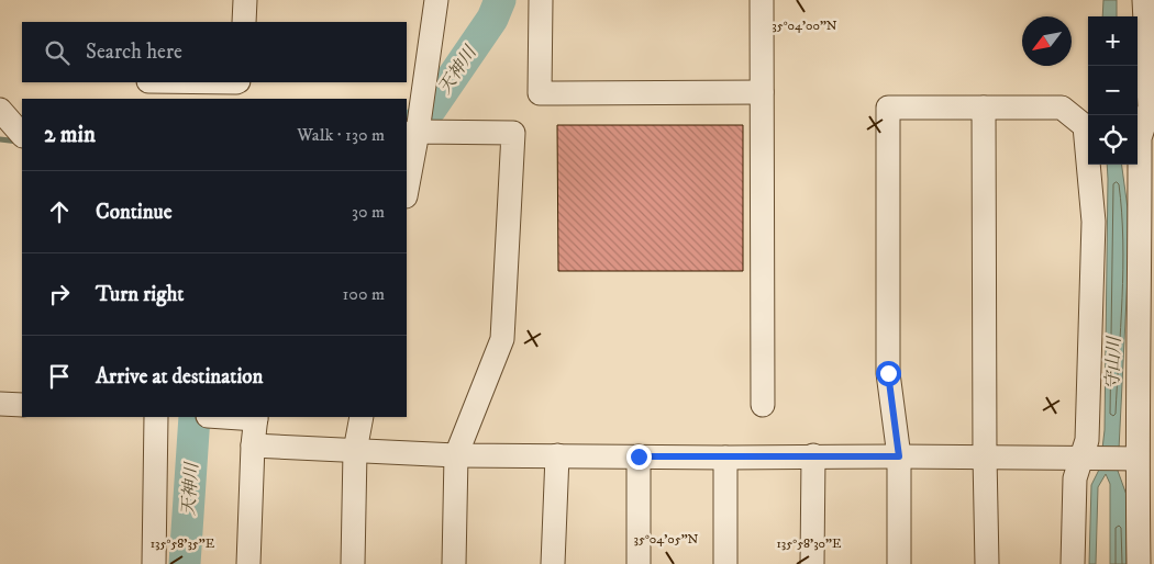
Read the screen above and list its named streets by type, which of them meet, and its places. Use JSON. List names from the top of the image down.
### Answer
{
  "water": ["天神川", "守山川"],
  "north": "bottom left",
  "page": {
    "map_buttons": ["+", "−"],
    "search": "Search here",
    "heading": ["2 min", "Walk · 130 m"],
    "list": [
      ["Continue", "30 m"],
      ["Turn right", "100 m"],
      "Arrive at destination"
    ]
  },
  "coordinates": [
    "35°04'00\"N",
    "35°04'05\"N",
    "135°58'35\"E",
    "135°58'30\"E"
  ]
}
